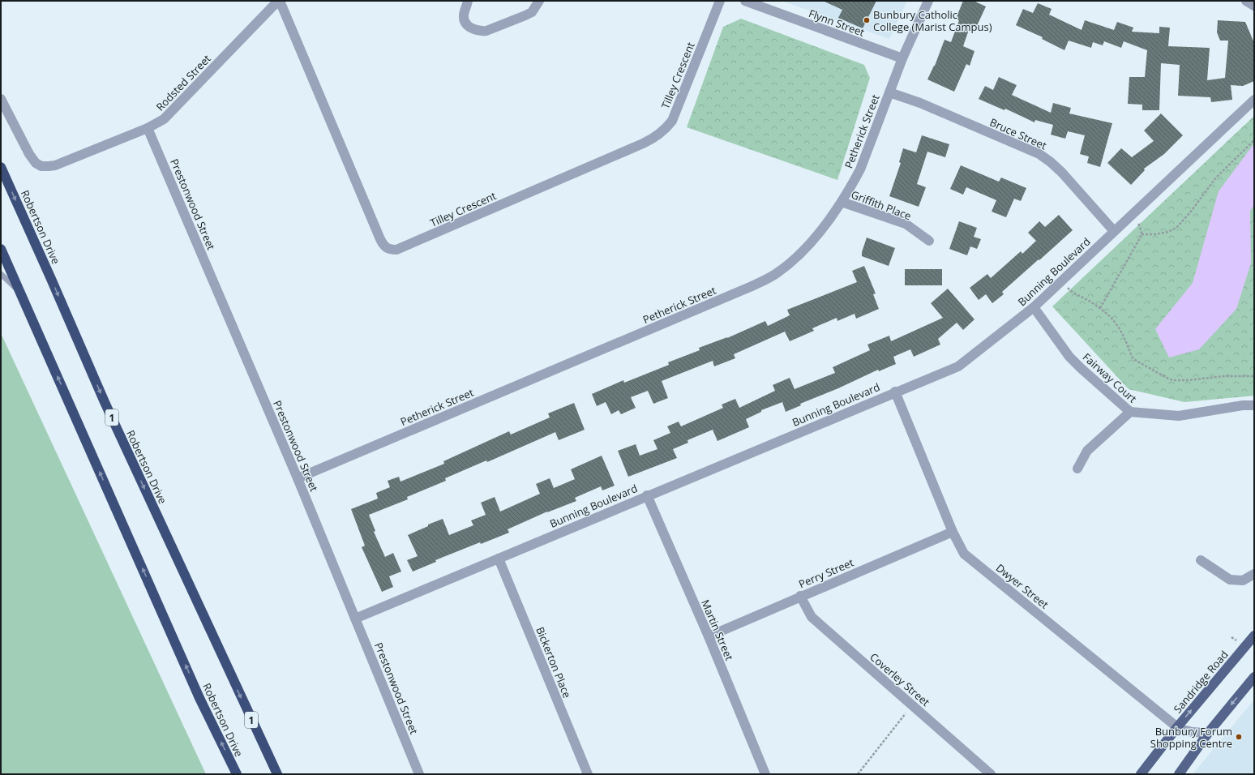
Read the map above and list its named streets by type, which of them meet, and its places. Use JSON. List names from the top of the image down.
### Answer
{
  "streets": {
    "highway": ["Robertson Drive", "1"],
    "main road": ["Sandridge Road"],
    "street": [
      "Flynn Street",
      "Tilley Crescent",
      "Rodsted Street",
      "Petherick Street",
      "Bruce Street",
      "Prestonwood Street",
      "Griffith Place",
      "Bunning Boulevard",
      "Fairway Court",
      "Perry Street",
      "Dwyer Street",
      "Martin Street",
      "Bickerton Place",
      "Coverley Street"
    ]
  },
  "crossings": [
    ["Flynn Street", "Petherick Street"],
    ["Tilley Crescent", "Rodsted Street"],
    ["Rodsted Street", "Prestonwood Street"],
    ["Petherick Street", "Bruce Street"],
    ["Petherick Street", "Prestonwood Street"],
    ["Petherick Street", "Griffith Place"],
    ["Bruce Street", "Bunning Boulevard"],
    ["Prestonwood Street", "Bunning Boulevard"],
    ["Bunning Boulevard", "Fairway Court"],
    ["Bunning Boulevard", "Dwyer Street"],
    ["Bunning Boulevard", "Martin Street"],
    ["Bunning Boulevard", "Bickerton Place"],
    ["Perry Street", "Dwyer Street"],
    ["Perry Street", "Martin Street"],
    ["Perry Street", "Coverley Street"],
    ["Dwyer Street", "Sandridge Road"]
  ],
  "places": ["Bunbury Catholic College (Marist Campus)", "Bunbury Forum Shopping Centre"]
}
